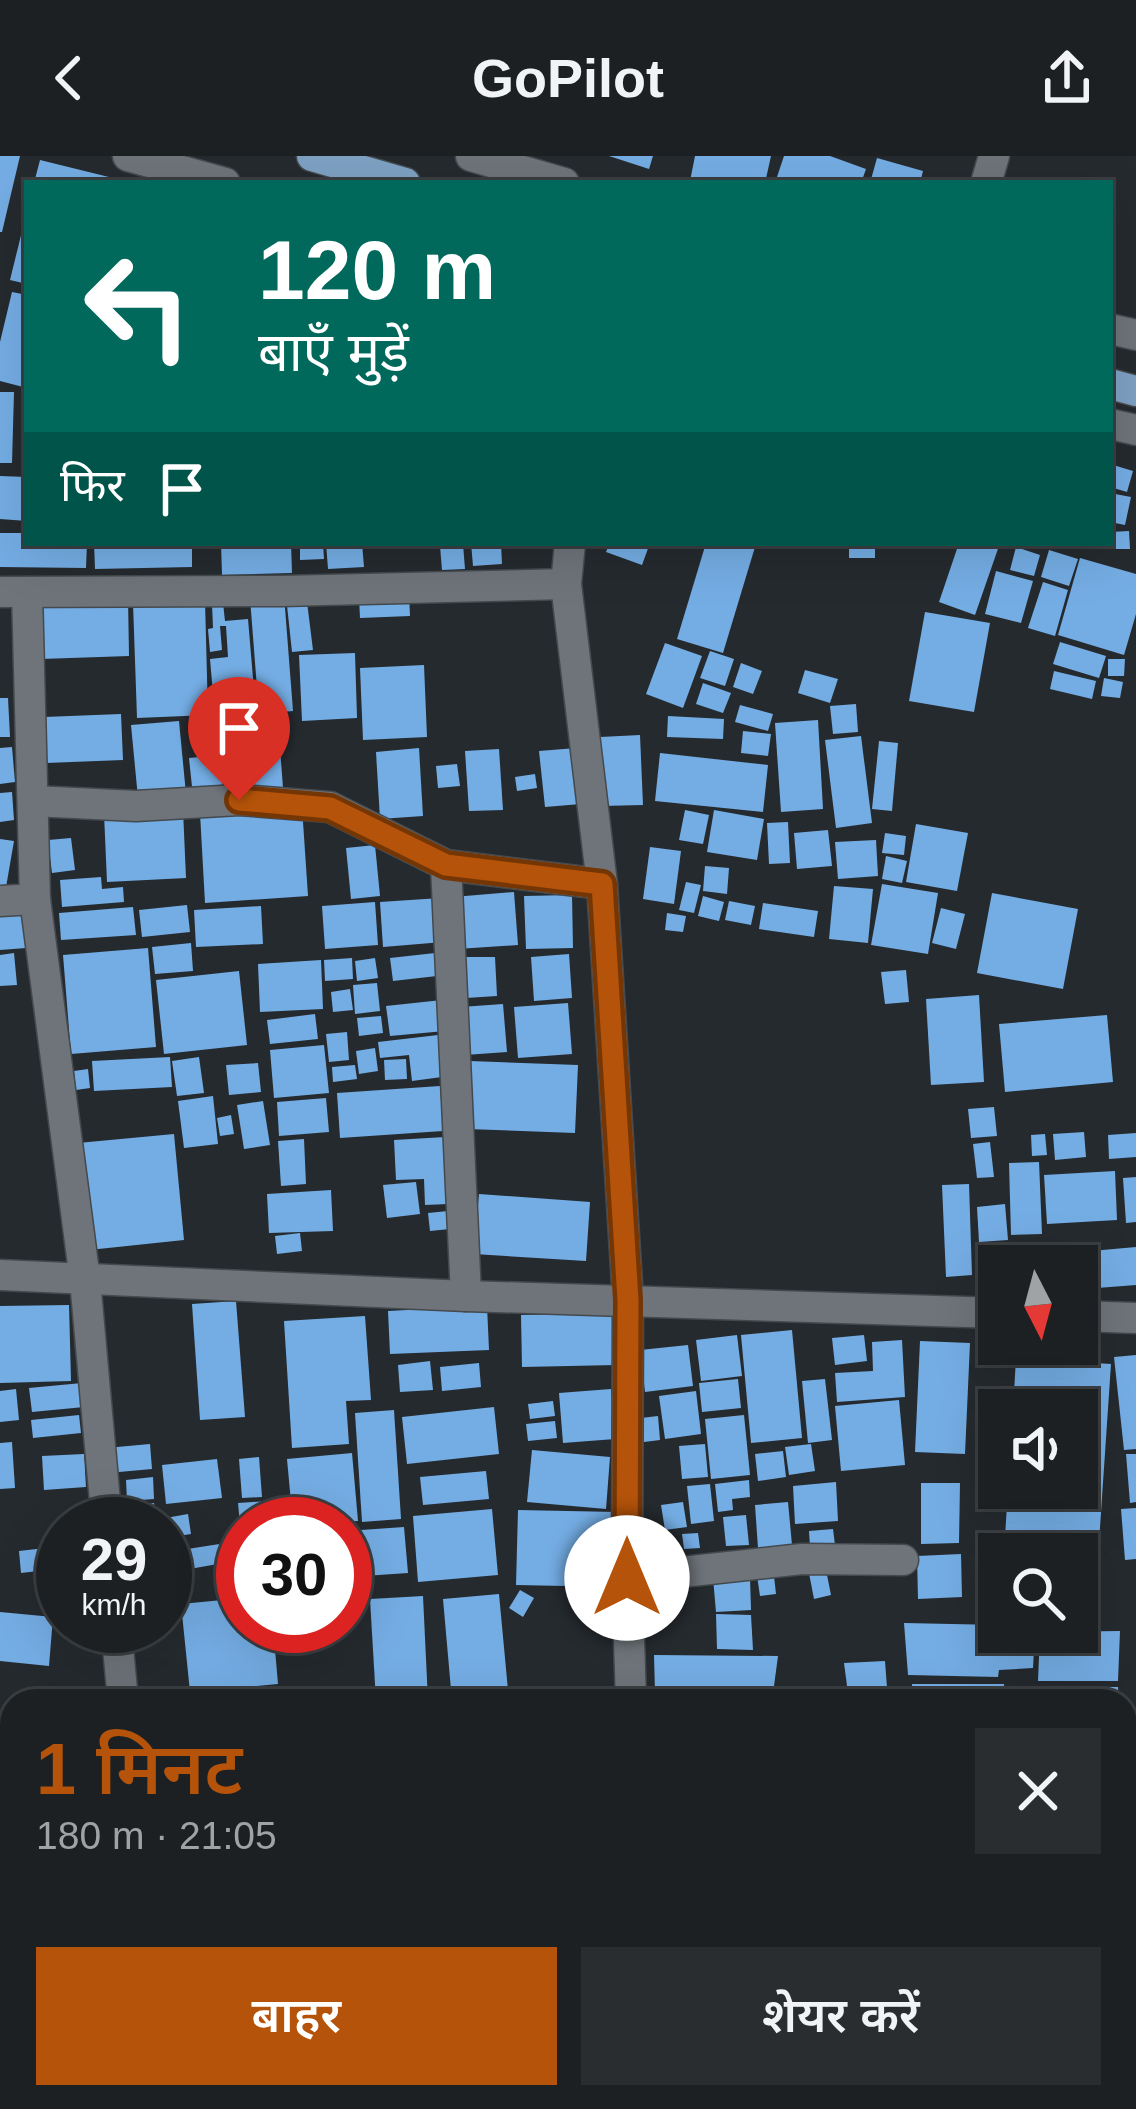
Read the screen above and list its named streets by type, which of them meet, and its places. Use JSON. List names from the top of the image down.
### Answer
{
  "north": "bottom",
  "page": {
    "header": "GoPilot",
    "turn": ["120 m", "बाएँ मुड़ें"],
    "then": "फिर",
    "speed": "29 km/h",
    "limit": "30",
    "heading": ["1 मिनट", "180 m · 21:05"],
    "buttons": ["बाहर", "शेयर करें"]
  }
}
